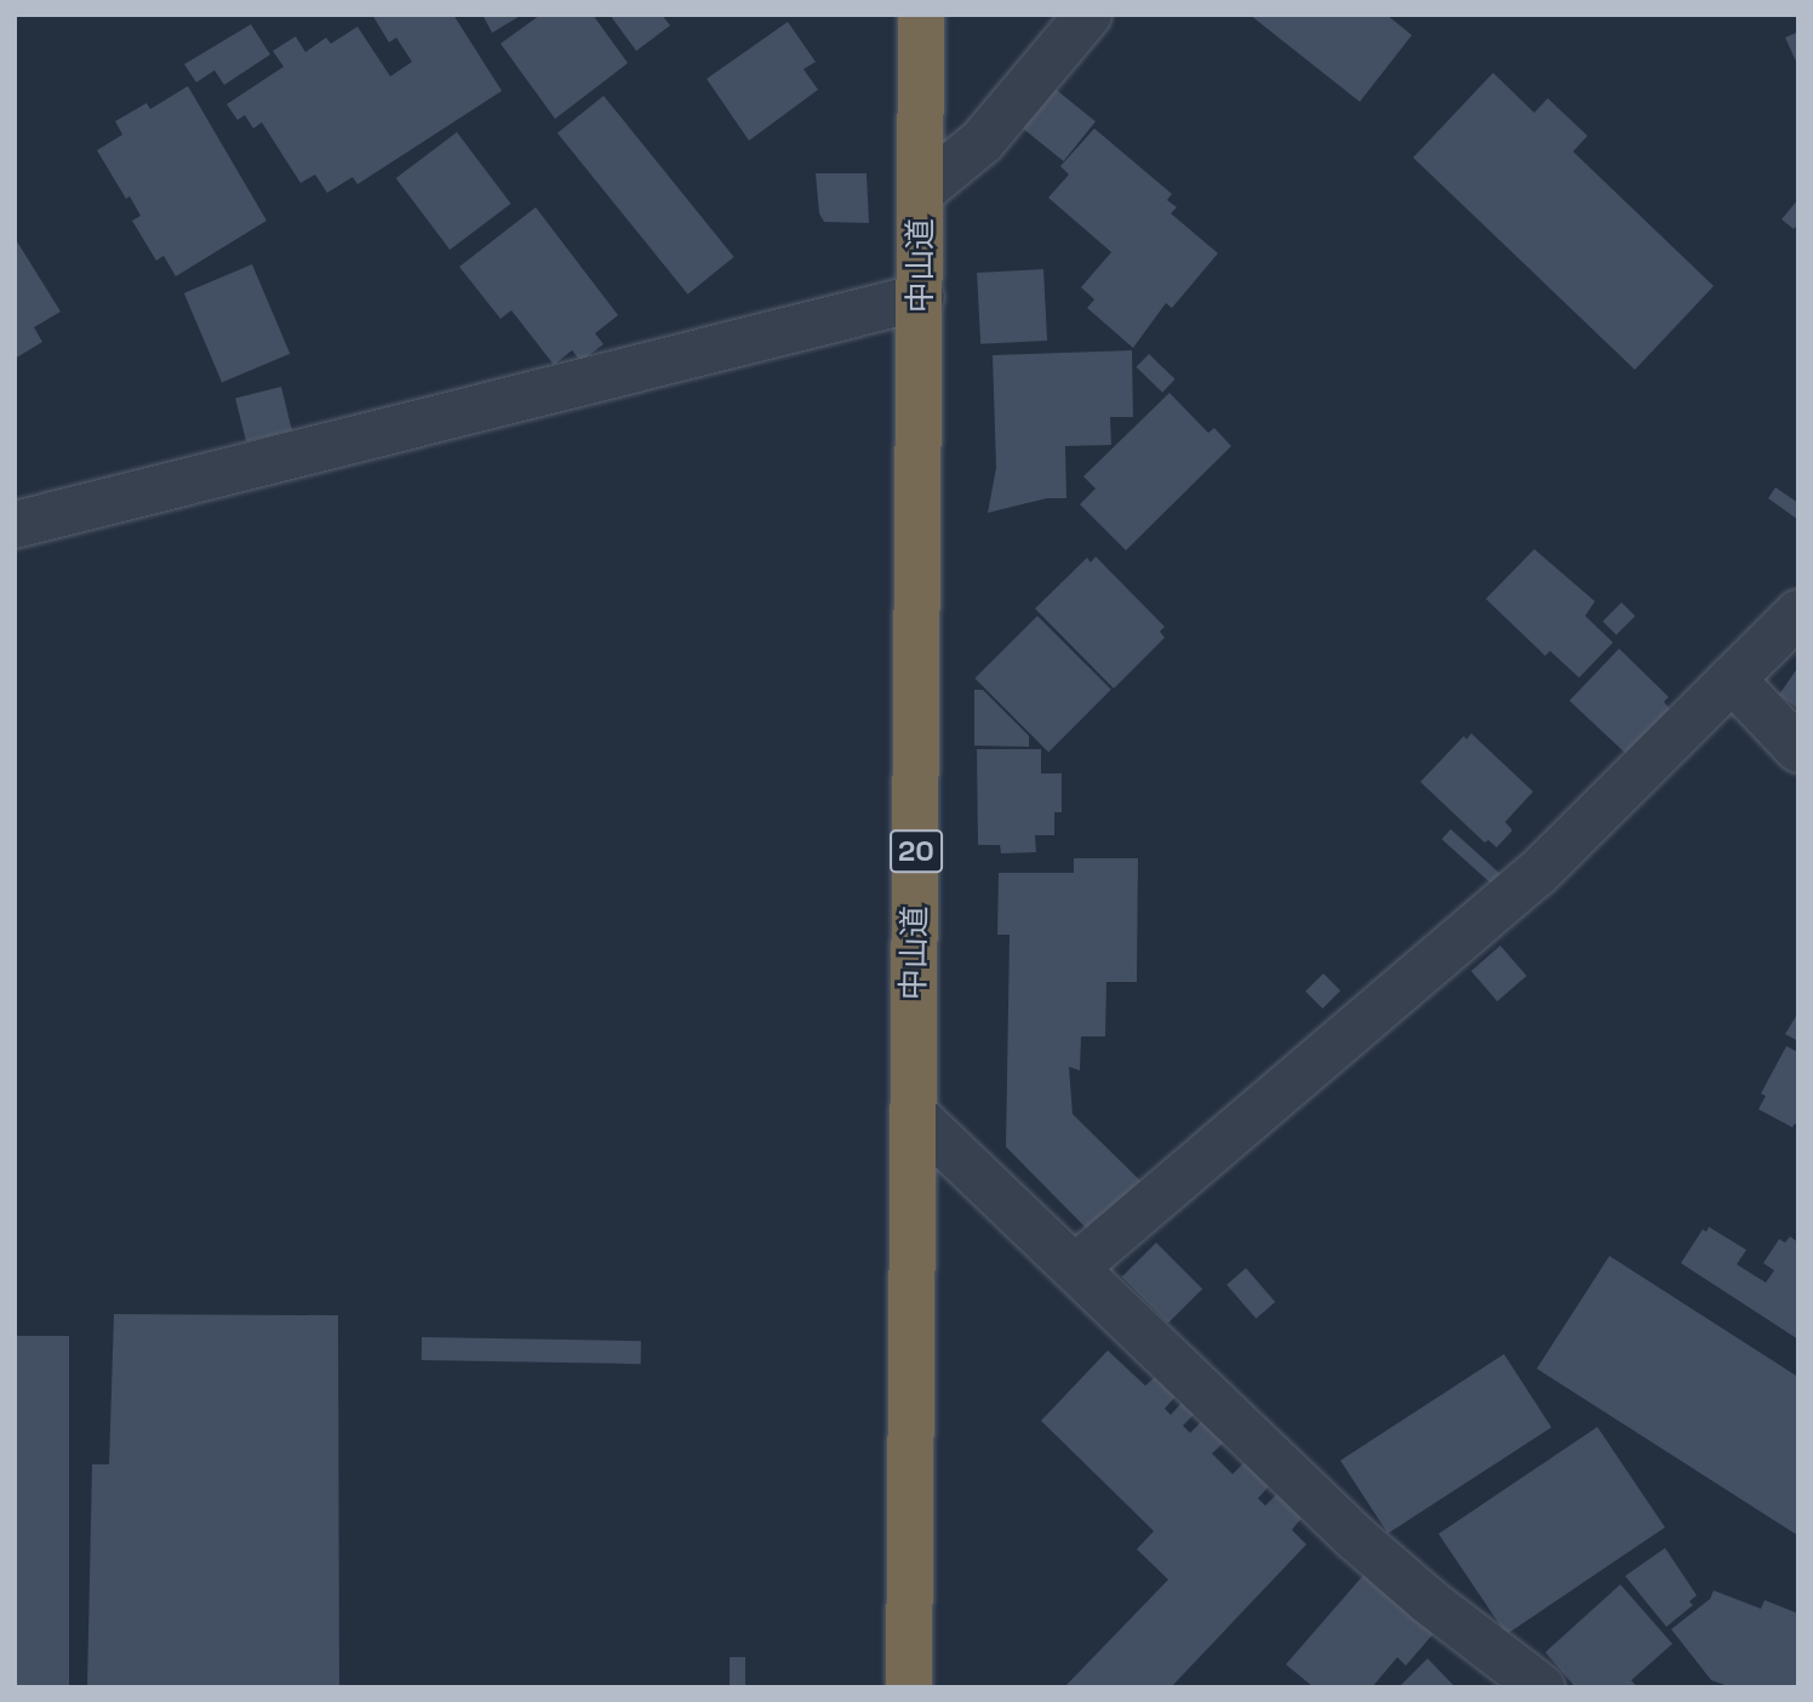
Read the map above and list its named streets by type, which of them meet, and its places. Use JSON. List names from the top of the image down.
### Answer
{
  "streets": {
    "highway": ["中山道", "20"]
  }
}
